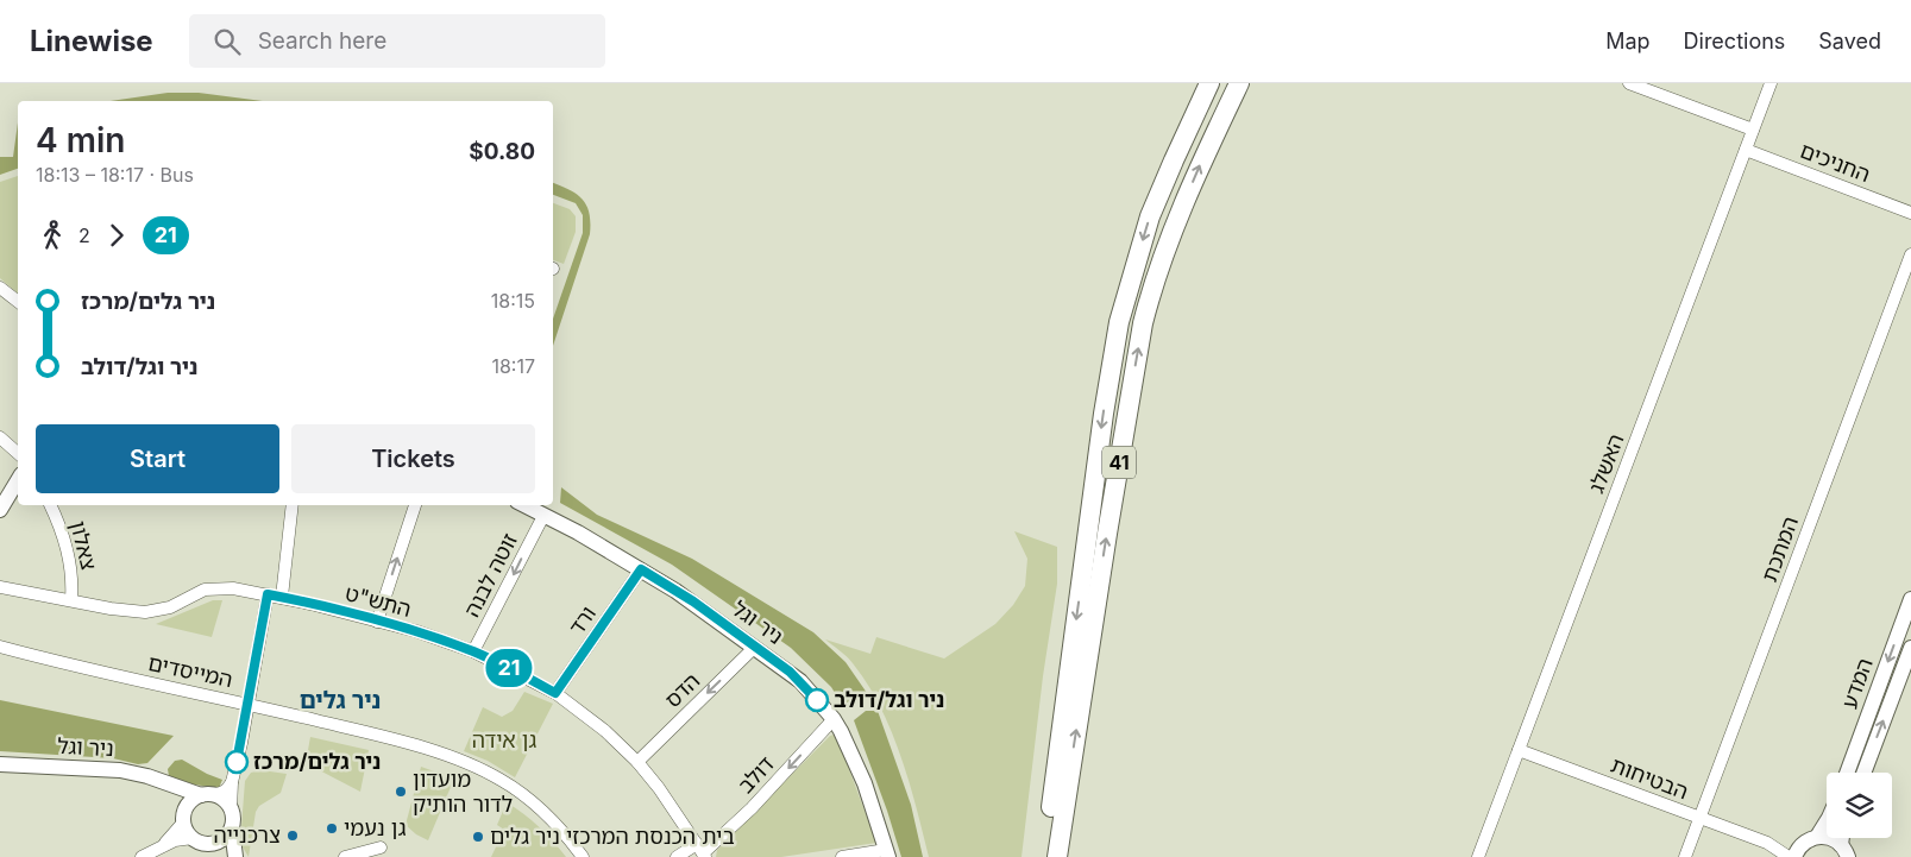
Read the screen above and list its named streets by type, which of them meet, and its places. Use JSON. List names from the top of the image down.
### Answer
{
  "streets": {
    "highway": ["41"],
    "street": [
      "החניכים",
      "האשלג",
      "צאלון",
      "המתכת",
      "זוטה לבנה",
      "התש\"ט",
      "ורד",
      "ניר וגל",
      "המייסדים",
      "המדע",
      "הדס",
      "דולב",
      "הבטיחות"
    ]
  },
  "crossings": [
    ["החניכים", "האשלג"],
    ["האשלג", "הבטיחות"],
    ["צאלון", "התש\"ט"],
    ["המתכת", "הבטיחות"],
    ["זוטה לבנה", "התש\"ט"],
    ["זוטה לבנה", "ניר וגל"],
    ["התש\"ט", "ורד"],
    ["התש\"ט", "הדס"],
    ["התש\"ט", "דולב"],
    ["ורד", "ניר וגל"],
    ["ניר וגל", "הדס"],
    ["ניר וגל", "דולב"]
  ],
  "one_way": ["זוטה לבנה", "הדס", "דולב"],
  "districts": ["ניר גלים"],
  "parks": ["גן אידה"],
  "places": [
    "ניר וגל/דולב",
    "ניר גלים/מרכז",
    "מועדון לדור הותיק",
    "גן נעמי",
    "צרכנייה",
    "בית הכנסת המרכזי ניר גלים"
  ],
  "lines": ["bus line 21"],
  "page": {
    "header": "Linewise",
    "search": "Search here",
    "nav": ["Map", "Directions", "Saved"],
    "on_map": "21",
    "heading": ["4 min", "18:13 – 18:17 · Bus", "$0.80"],
    "legs": ["2", "21"],
    "list": [
      {
        "name": "ניר גלים/מרכז",
        "value": "18:15"
      },
      {
        "name": "ניר וגל/דולב",
        "value": "18:17"
      }
    ],
    "buttons": ["Start", "Tickets"]
  }
}
